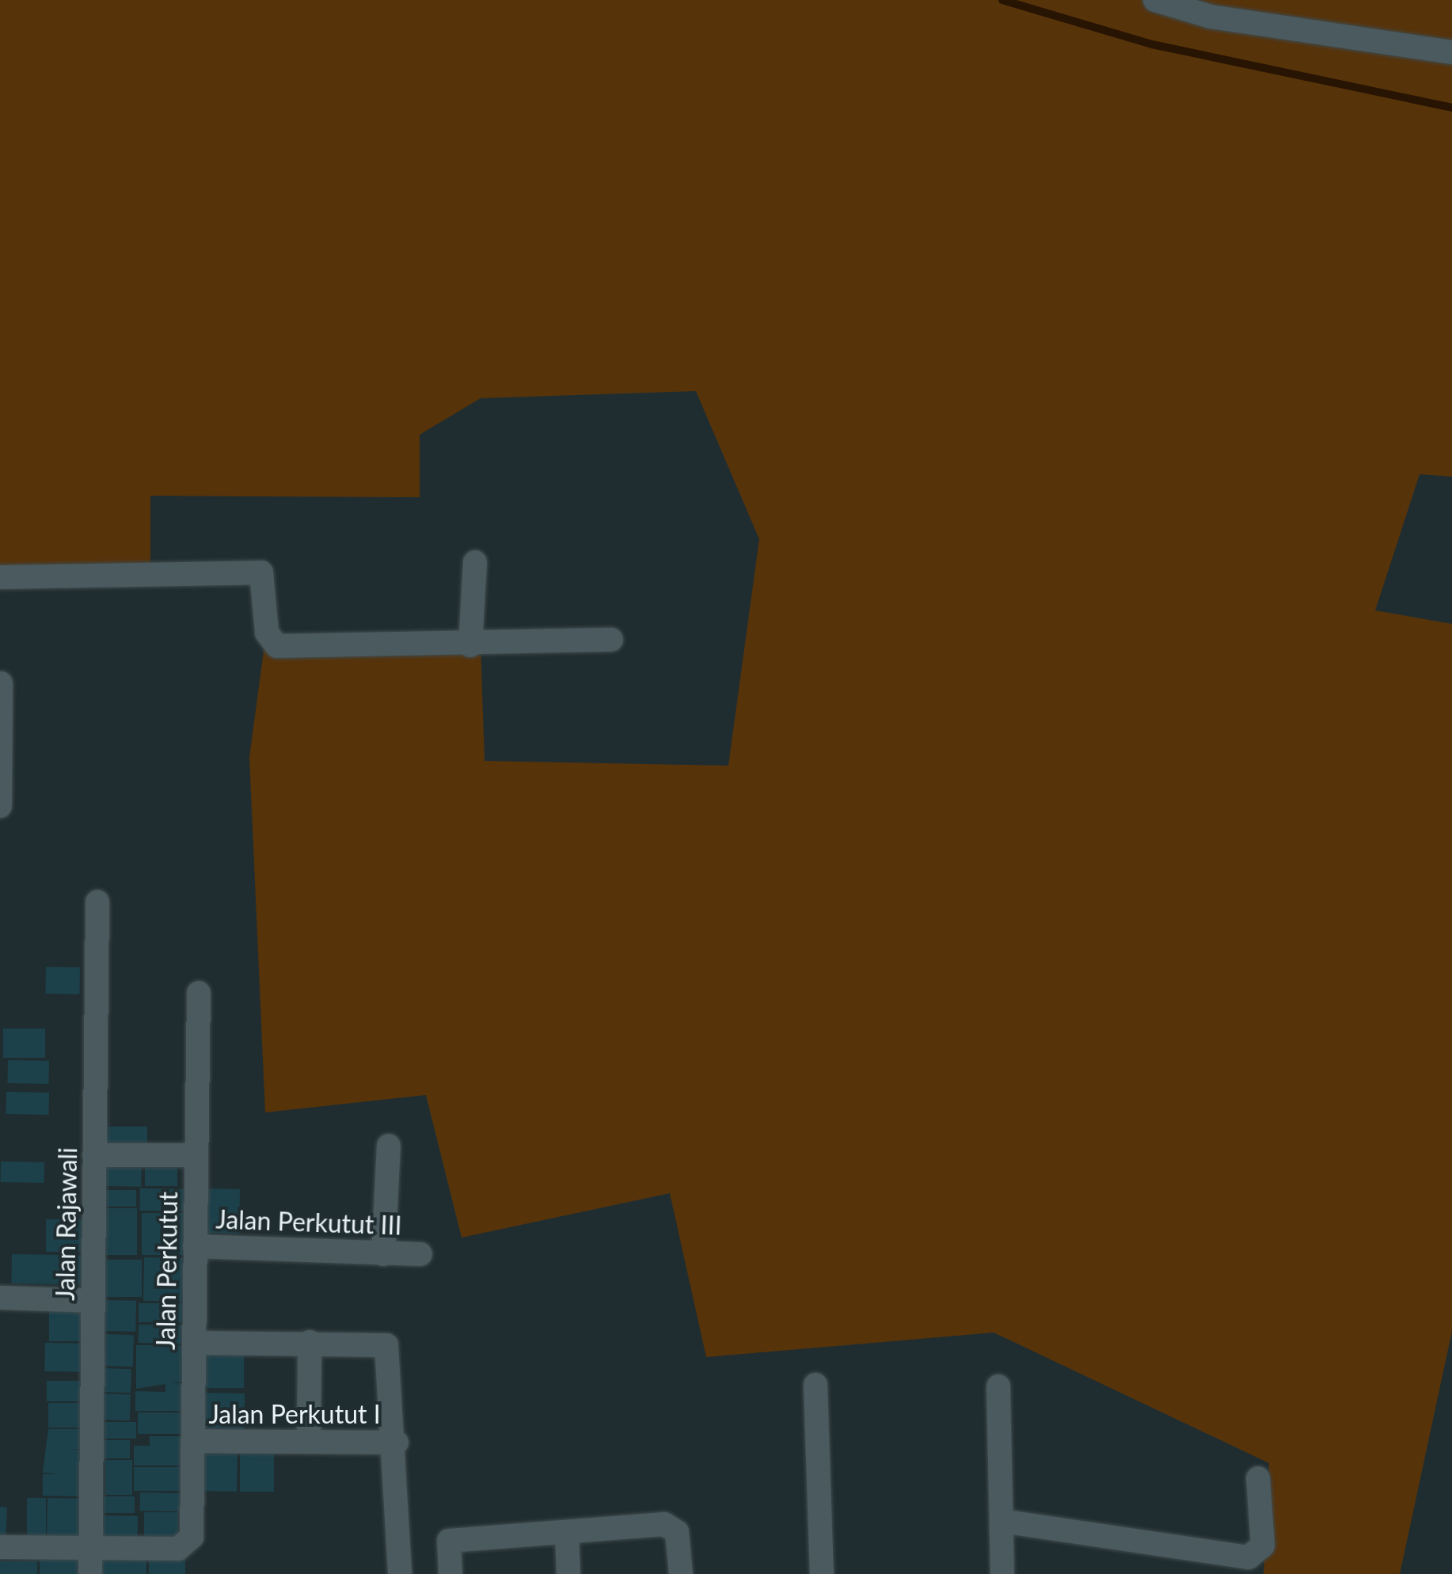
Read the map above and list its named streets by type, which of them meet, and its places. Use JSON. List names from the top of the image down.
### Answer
{
  "streets": {
    "street": [
      "Jalan Perkutut III",
      "Jalan Rajawali",
      "Jalan Perkutut",
      "Jalan Perkutut I"
    ]
  },
  "crossings": [
    ["Jalan Perkutut III", "Jalan Perkutut"],
    ["Jalan Rajawali", "Jalan Perkutut"],
    ["Jalan Perkutut", "Jalan Perkutut I"]
  ]
}
